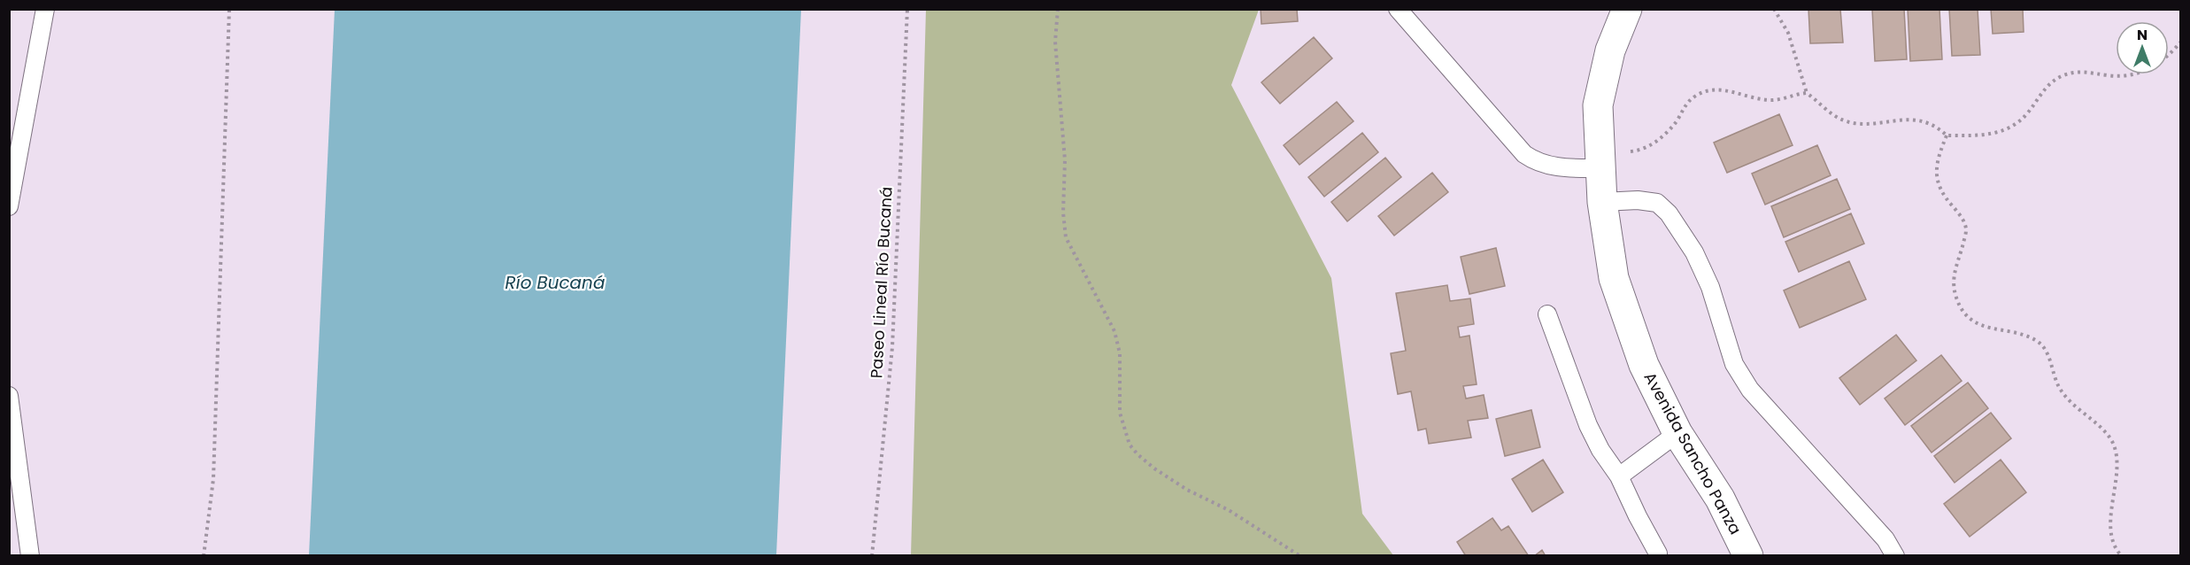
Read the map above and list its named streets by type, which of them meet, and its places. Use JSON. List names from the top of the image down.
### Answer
{
  "streets": {
    "street": ["Avenida Sancho Panza"],
    "path": ["Paseo Lineal Río Bucaná"]
  },
  "water": ["Río Bucaná"],
  "north": "top"
}
